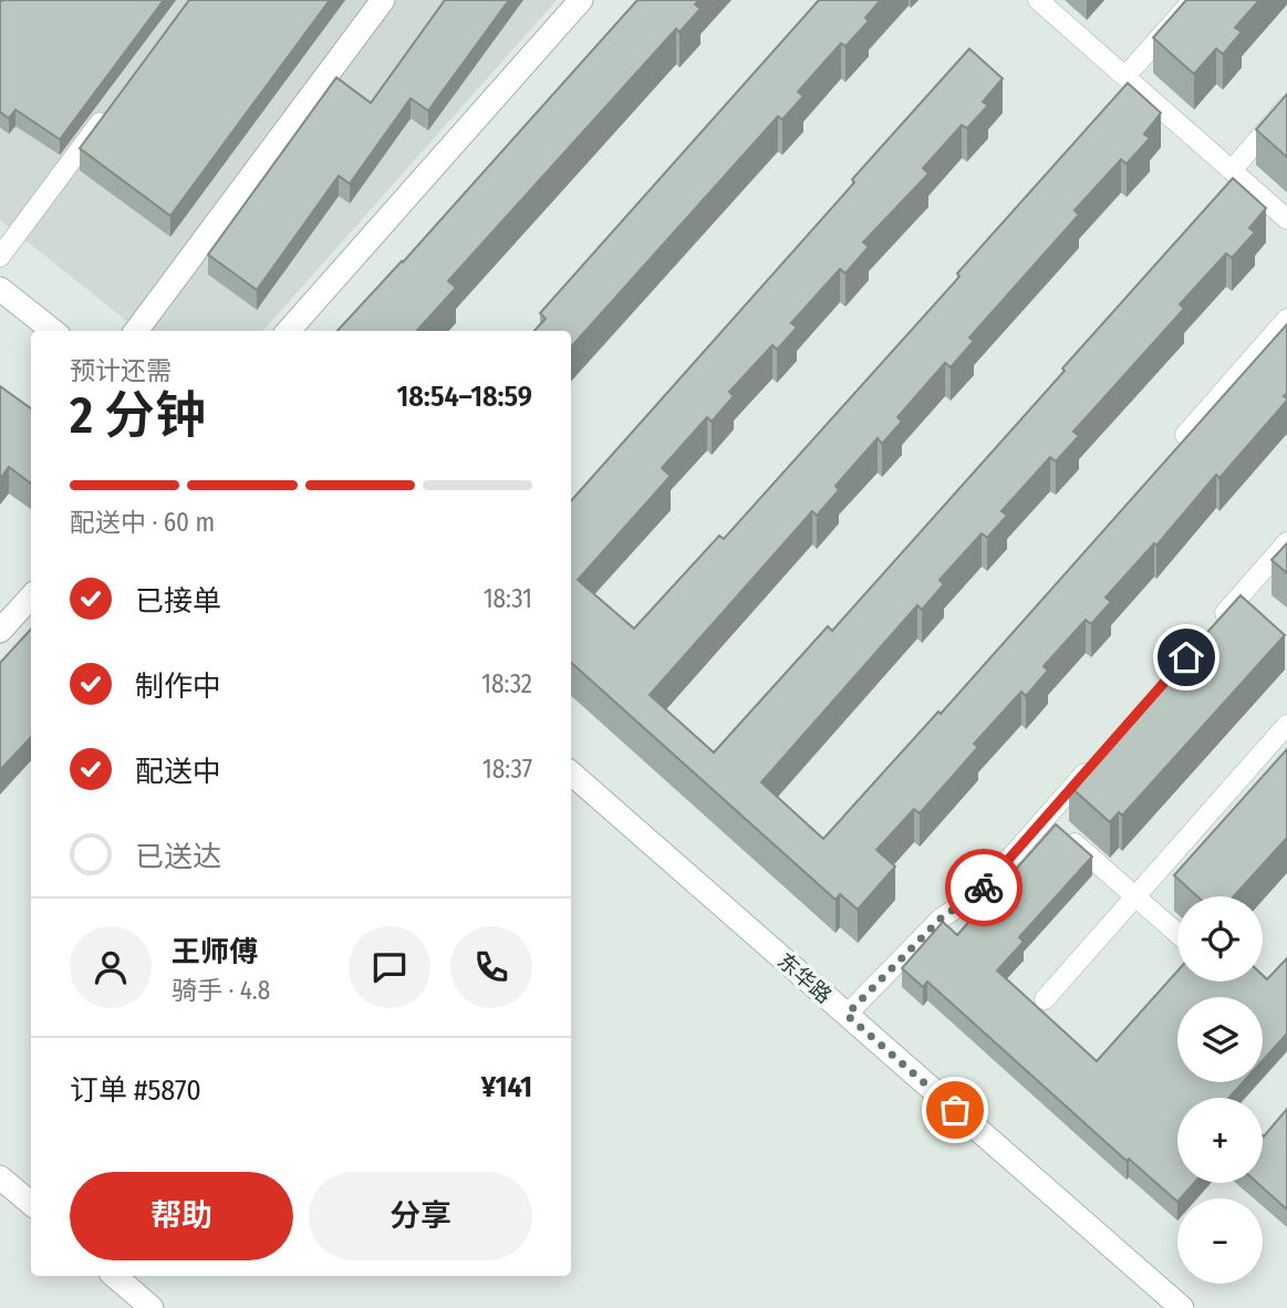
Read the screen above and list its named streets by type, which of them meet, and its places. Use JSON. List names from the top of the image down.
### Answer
{
  "streets": {
    "street": ["东华路"]
  },
  "page": {
    "heading": ["2 分钟", "预计还需", "18:54–18:59"],
    "panel": [
      "王师傅",
      "骑手 · 4.8",
      "订单 #5870",
      "¥141"
    ],
    "bar": "配送中 · 60 m",
    "list": [
      ["已接单", "18:31"],
      ["制作中", "18:32"],
      ["配送中", "18:37"],
      "已送达"
    ],
    "map_buttons": ["+", "−"],
    "buttons": ["帮助", "分享"]
  }
}
